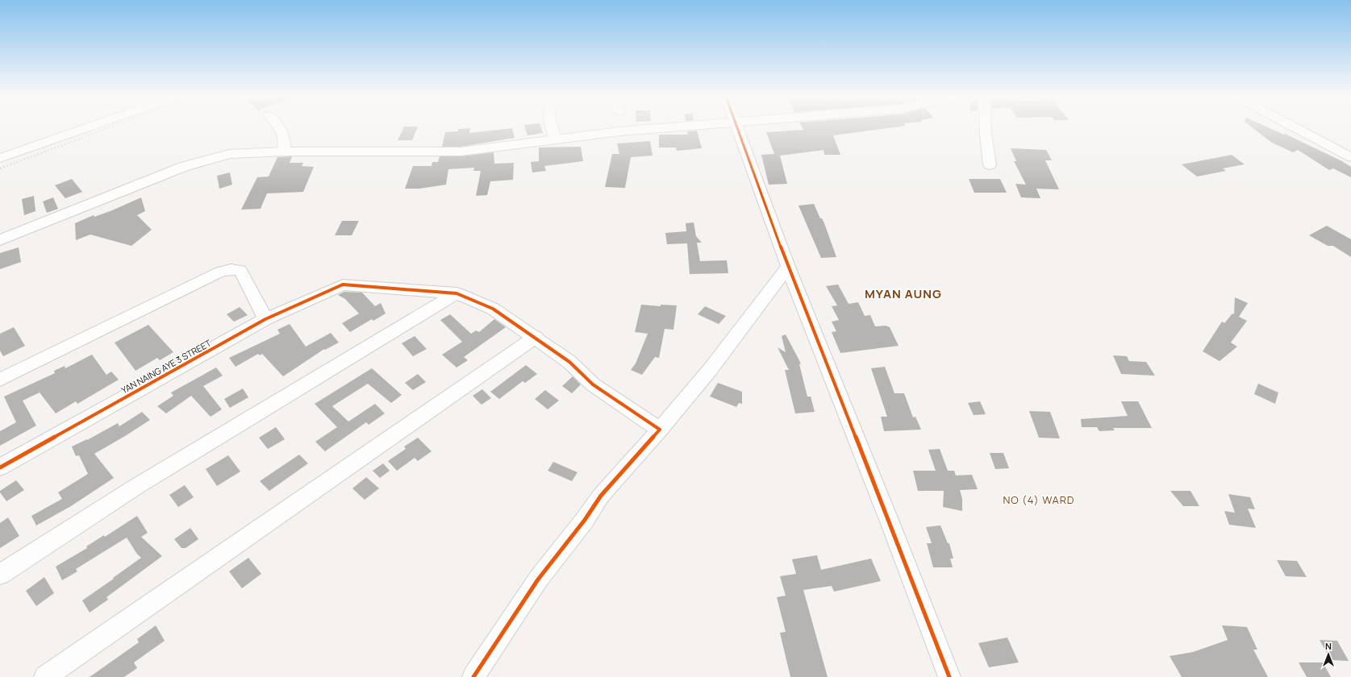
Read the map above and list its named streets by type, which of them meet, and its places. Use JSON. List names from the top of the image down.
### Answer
{
  "streets": {
    "street": ["YAN NAING AYE 3 STREET"]
  },
  "districts": ["MYAN AUNG", "NO (4) WARD"],
  "north": "top"
}
